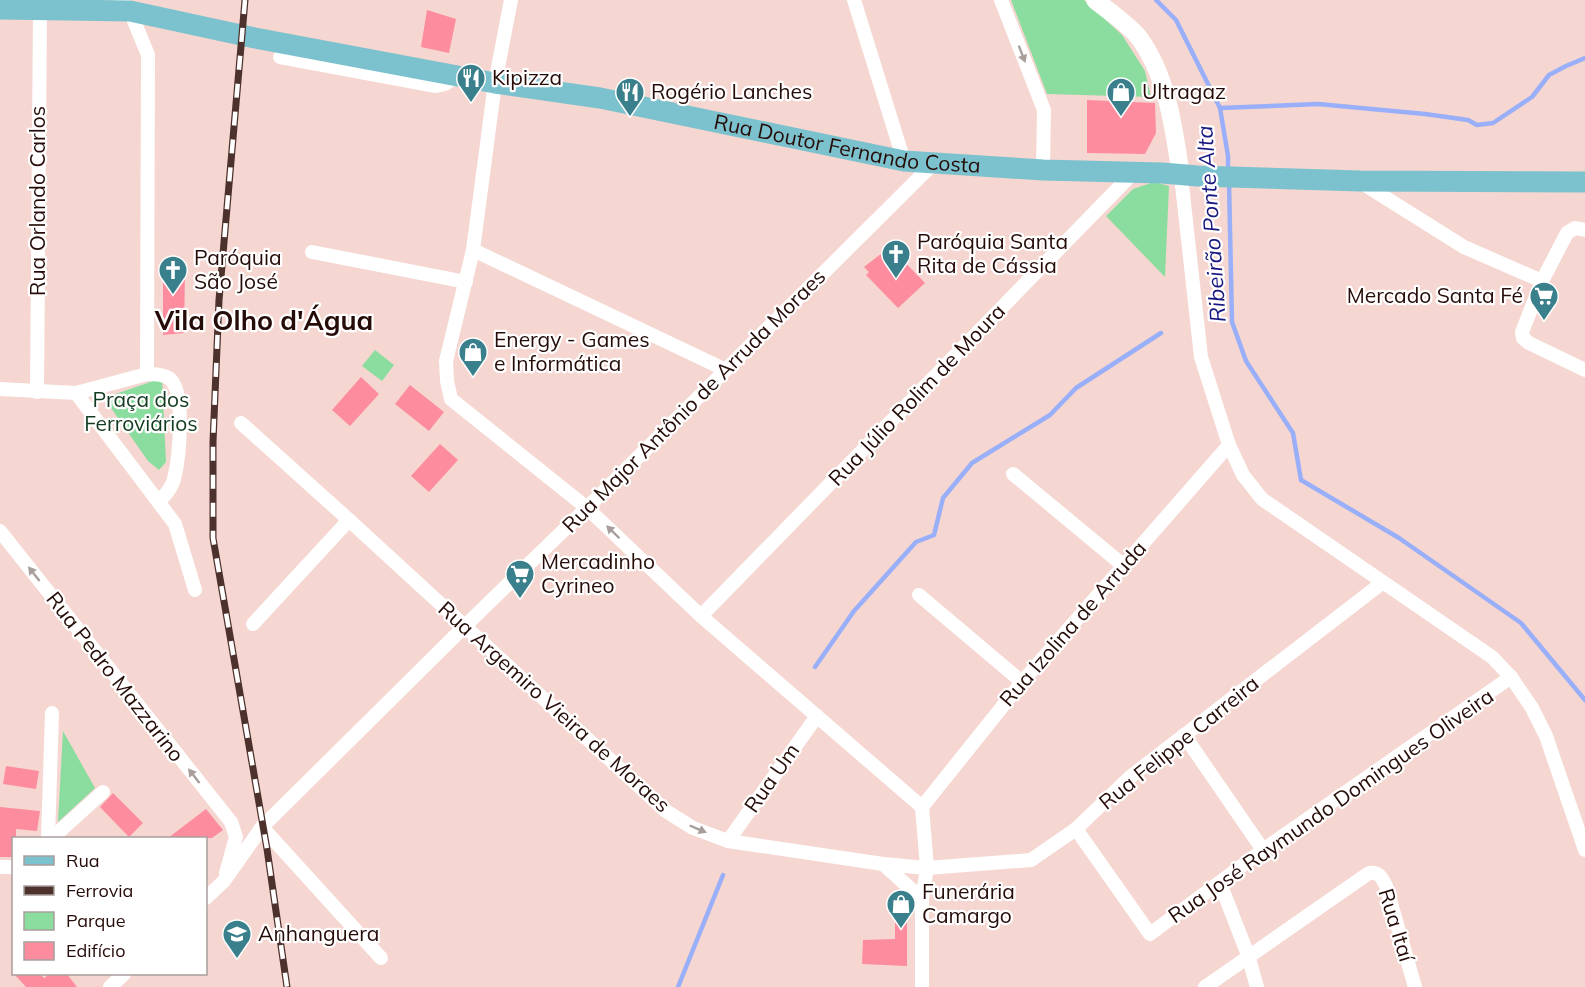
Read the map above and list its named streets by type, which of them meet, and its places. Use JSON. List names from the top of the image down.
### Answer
{
  "streets": {
    "main road": ["Rua Doutor Fernando Costa"],
    "street": [
      "Rua Orlando Carlos",
      "Rua Júlio Rolim de Moura",
      "Rua Major Antônio de Arruda Moraes",
      "Rua Izolina de Arruda",
      "Rua Pedro Mazzarino",
      "Rua Argemiro Vieira de Moraes",
      "Rua Felippe Carreira",
      "Rua Um",
      "Rua José Raymundo Domingues Oliveira",
      "Rua Itaí"
    ]
  },
  "crossings": [
    ["Rua Doutor Fernando Costa", "Rua Orlando Carlos"],
    ["Rua Doutor Fernando Costa", "Rua Júlio Rolim de Moura"],
    ["Rua Doutor Fernando Costa", "Rua Major Antônio de Arruda Moraes"],
    ["Rua Major Antônio de Arruda Moraes", "Rua Argemiro Vieira de Moraes"],
    ["Rua Argemiro Vieira de Moraes", "Rua Felippe Carreira"],
    ["Rua Argemiro Vieira de Moraes", "Rua Um"],
    ["Rua Felippe Carreira", "Rua José Raymundo Domingues Oliveira"]
  ],
  "one_way": ["Rua Pedro Mazzarino", "Rua Argemiro Vieira de Moraes"],
  "districts": ["Vila Olho d'Água"],
  "water": ["Ribeirão Ponte Alta"],
  "parks": ["Praça dos Ferroviários"],
  "places": {
    "restaurant": ["Kipizza", "Rogério Lanches"],
    "shop": ["Ultragaz", "Energy - Games e Informática", "Funerária Camargo"],
    "church": ["Paróquia Santa Rita de Cássia", "Paróquia São José"],
    "supermarket": ["Mercado Santa Fé", "Mercadinho Cyrineo"],
    "school or university": ["Anhanguera"]
  },
  "legend": [
    "Rua",
    "Ferrovia",
    "Parque",
    "Edifício"
  ]
}
